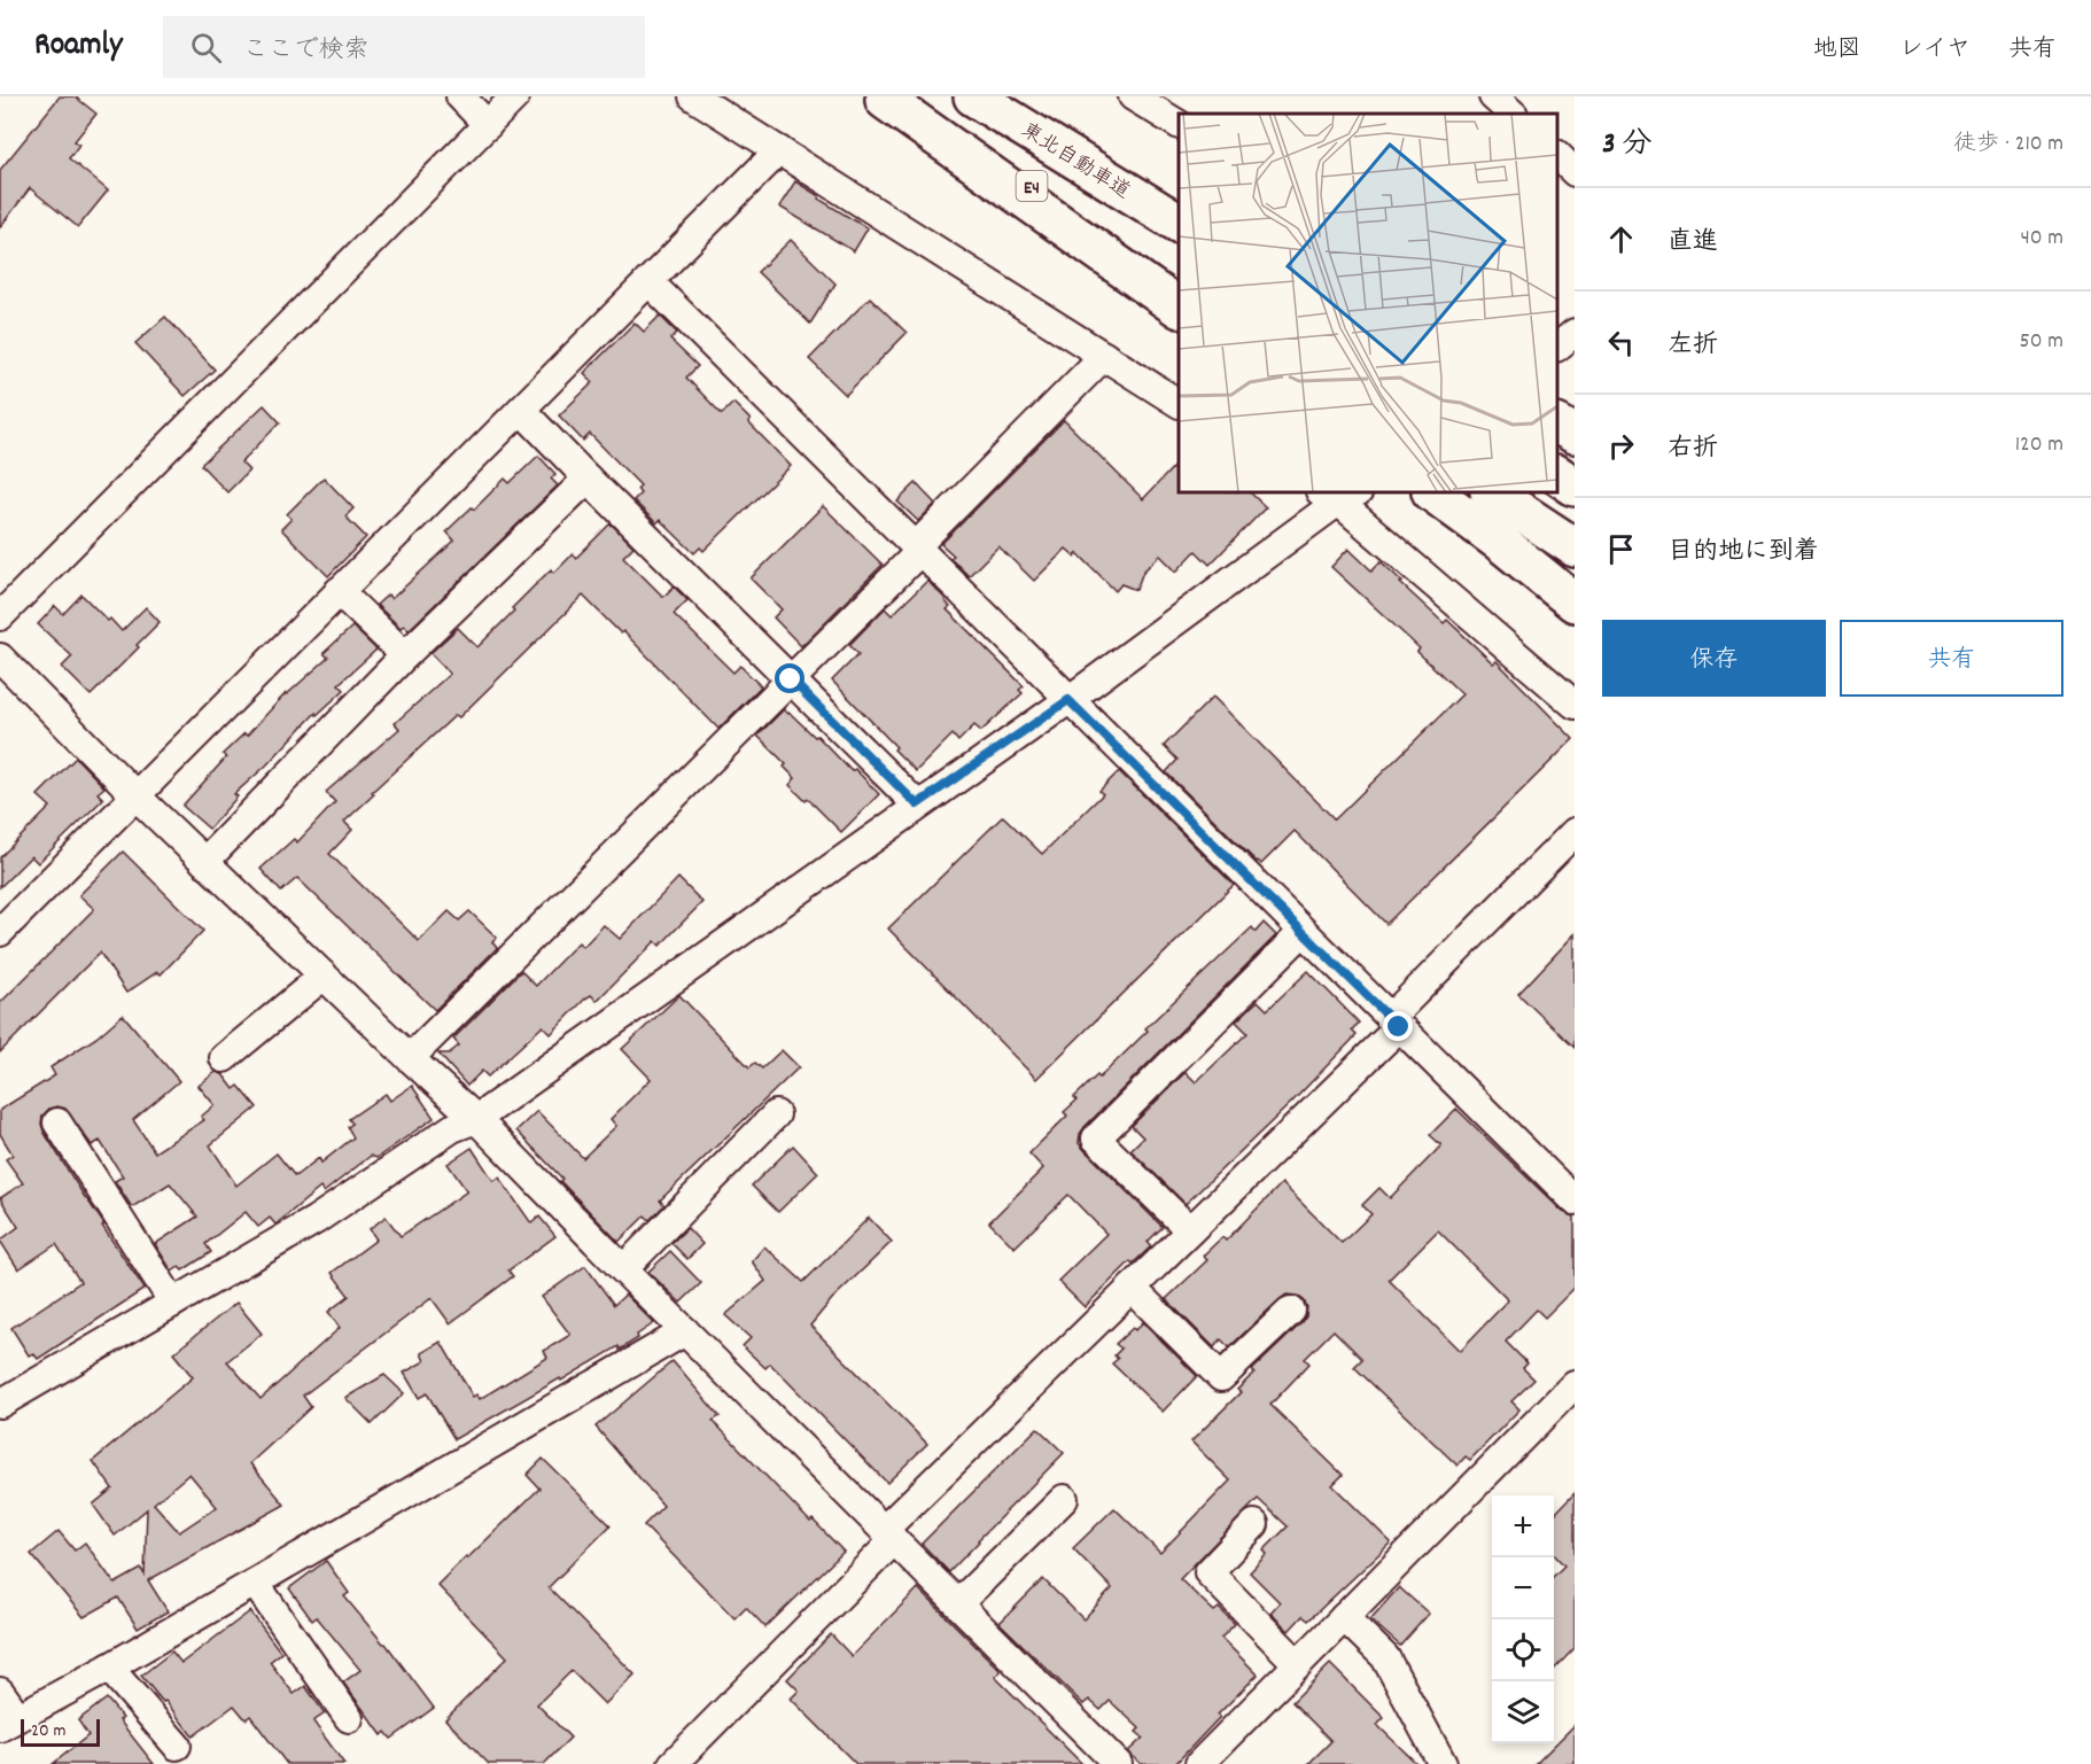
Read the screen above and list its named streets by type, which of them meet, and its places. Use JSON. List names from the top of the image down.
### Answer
{
  "streets": {
    "highway": ["東北自動車道", "E4"]
  },
  "scale_bar": "20 m",
  "page": {
    "header": "Roamly",
    "search": "ここで検索",
    "nav": ["地図", "レイヤ", "共有"],
    "heading": ["3 分", "徒歩 · 210 m"],
    "list": [
      ["直進", "40 m"],
      ["左折", "50 m"],
      ["右折", "120 m"],
      "目的地に到着"
    ],
    "buttons": ["保存", "共有"],
    "map_buttons": ["+", "−"],
    "scale": "20 m"
  }
}
